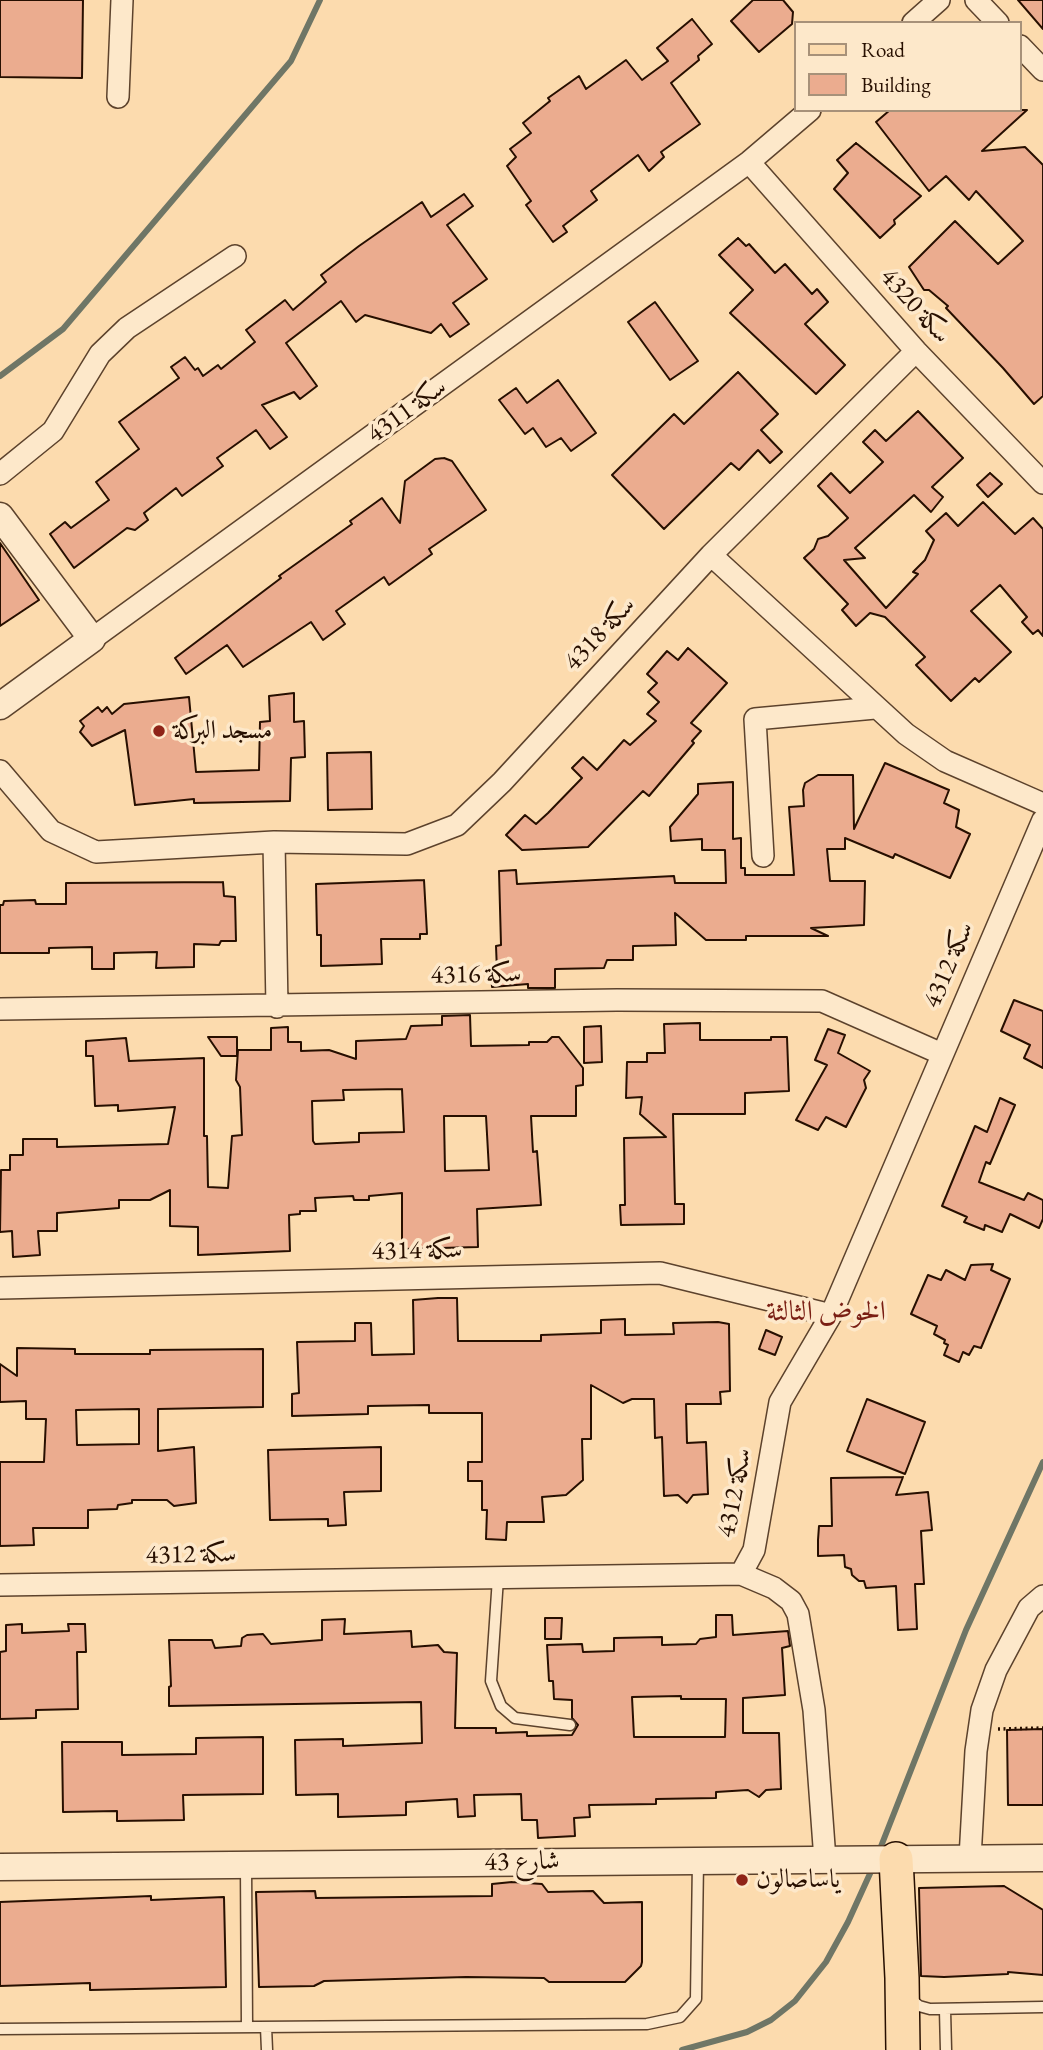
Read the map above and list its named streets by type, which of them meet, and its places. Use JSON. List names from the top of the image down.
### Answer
{
  "streets": {
    "street": [
      "سكة 4320",
      "سكة 4311",
      "سكة 4318",
      "سكة 4312",
      "سكة 4316",
      "سكة 4314",
      "شارع 43"
    ]
  },
  "crossings": [
    ["سكة 4320", "سكة 4311"],
    ["سكة 4320", "سكة 4318"],
    ["سكة 4312", "سكة 4316"],
    ["سكة 4312", "سكة 4314"]
  ],
  "districts": ["الخوض الثالثة"],
  "places": ["مسجد البركة", "ياساصالون"],
  "legend": ["Road", "Building"]
}
